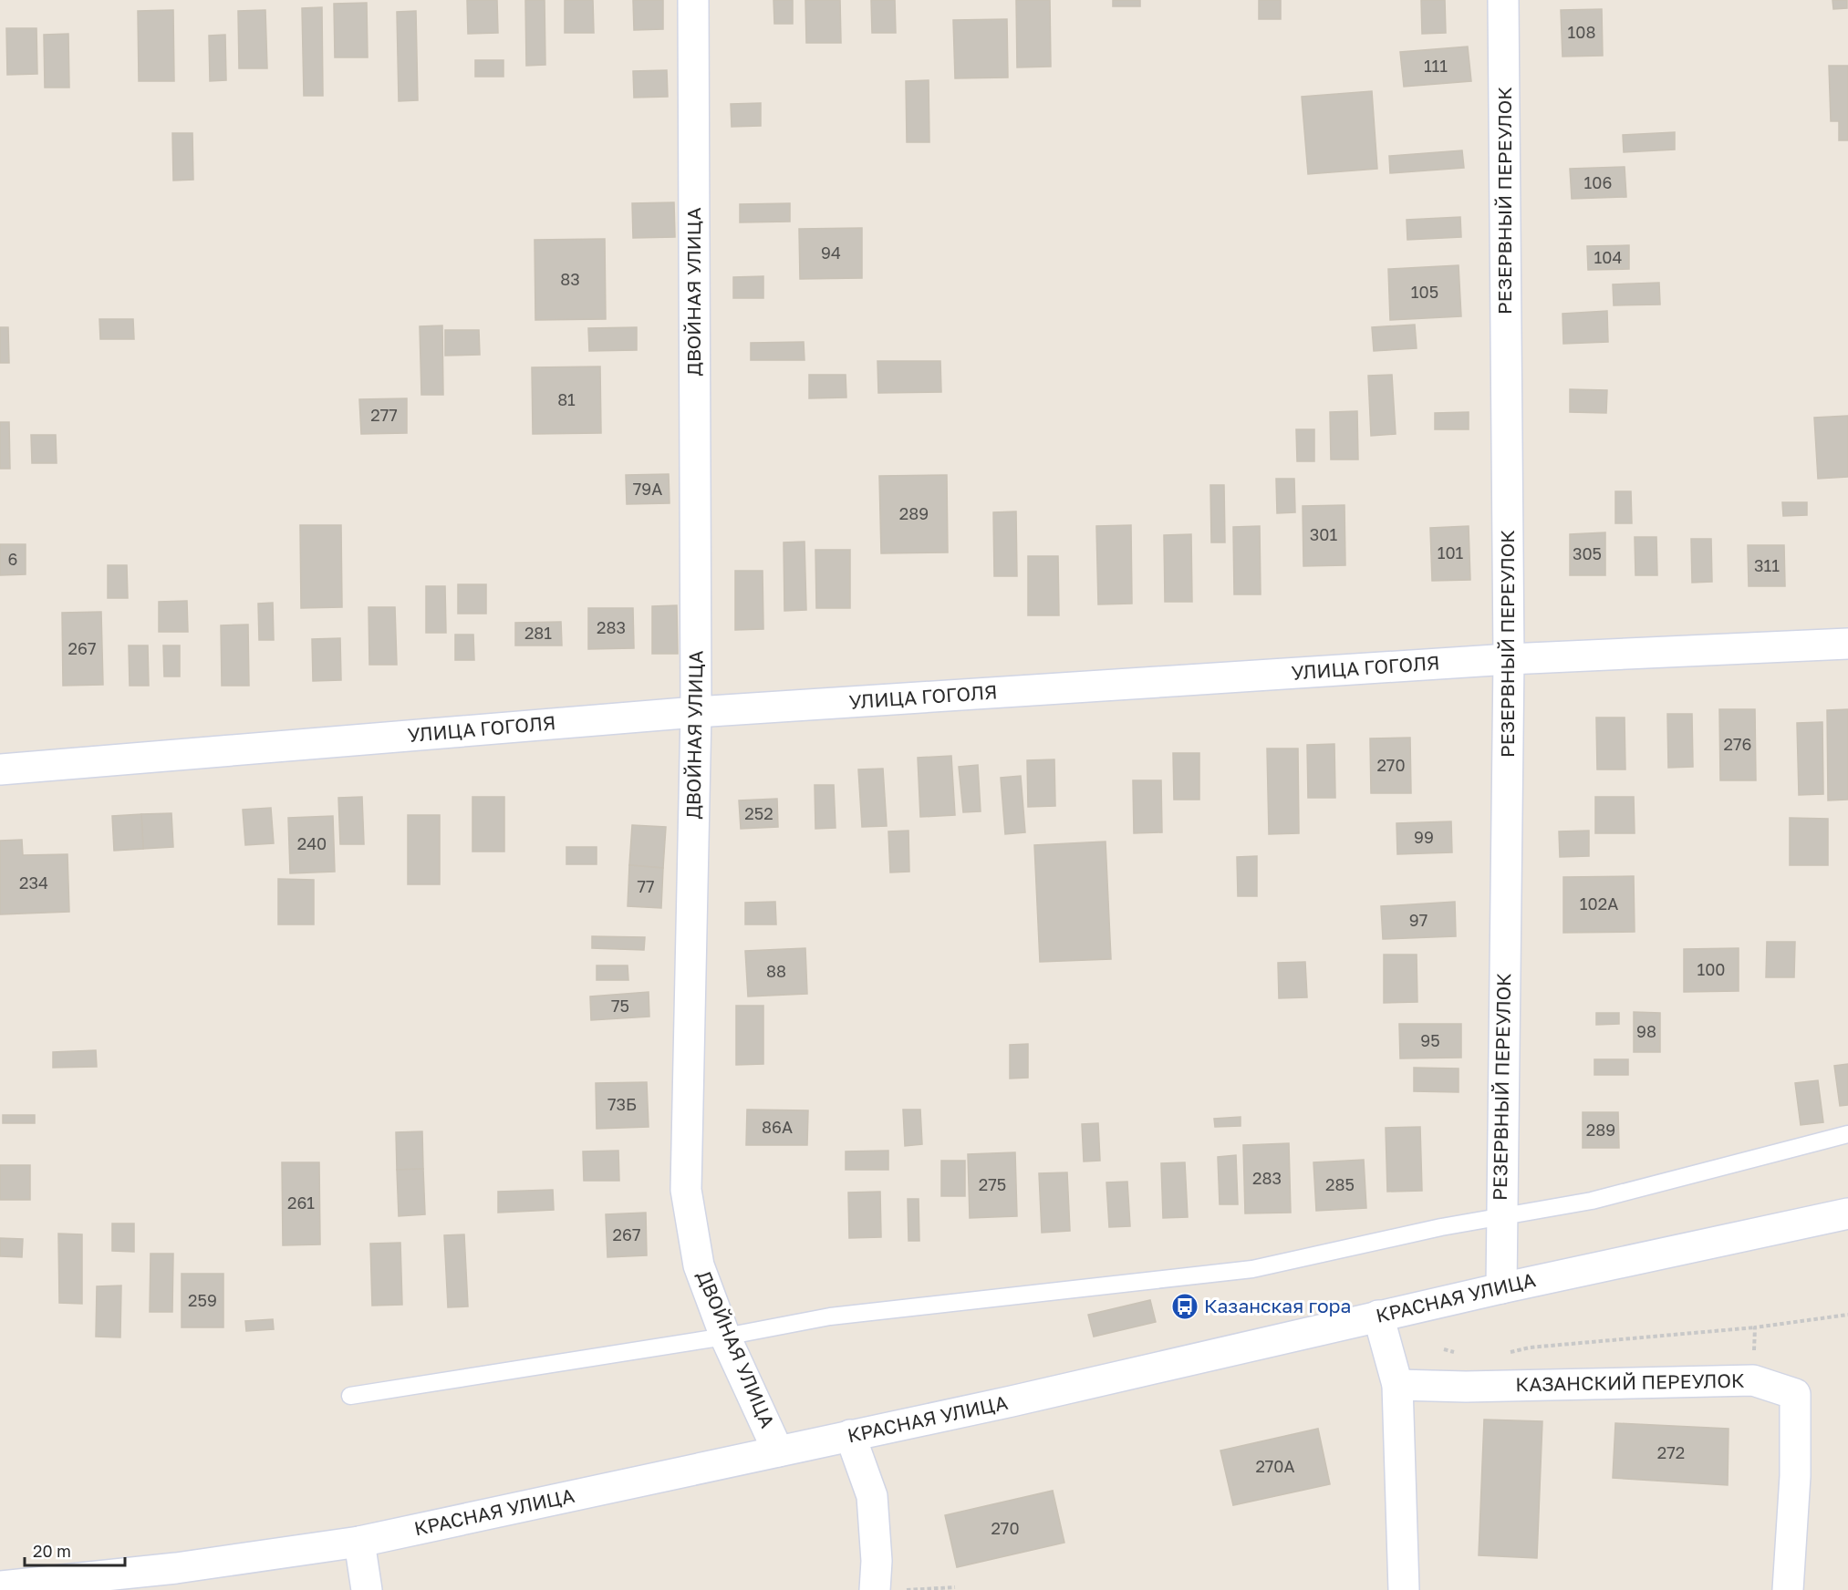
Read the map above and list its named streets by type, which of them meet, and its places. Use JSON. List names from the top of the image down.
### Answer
{
  "streets": {
    "street": [
      "РЕЗЕРВНЫЙ ПЕРЕУЛОК",
      "ДВОЙНАЯ УЛИЦА",
      "УЛИЦА ГОГОЛЯ",
      "КРАСНАЯ УЛИЦА",
      "КАЗАНСКИЙ ПЕРЕУЛОК"
    ]
  },
  "crossings": [
    ["РЕЗЕРВНЫЙ ПЕРЕУЛОК", "УЛИЦА ГОГОЛЯ"],
    ["РЕЗЕРВНЫЙ ПЕРЕУЛОК", "КРАСНАЯ УЛИЦА"],
    ["ДВОЙНАЯ УЛИЦА", "УЛИЦА ГОГОЛЯ"],
    ["ДВОЙНАЯ УЛИЦА", "КРАСНАЯ УЛИЦА"]
  ],
  "places": {
    "bus stop": ["Казанская гора"]
  },
  "house_numbers": [
    "108",
    "111",
    "106",
    "94",
    "104",
    "83",
    "105",
    "81",
    "277",
    "79А",
    "289",
    "301",
    "101",
    "305",
    "6",
    "311",
    "283",
    "281",
    "267",
    "276",
    "270",
    "252",
    "99",
    "240",
    "234",
    "77",
    "102А",
    "97",
    "100",
    "88",
    "75",
    "98",
    "95",
    "73Б",
    "86А",
    "289",
    "283",
    "275",
    "285",
    "261",
    "267",
    "259",
    "272",
    "270А",
    "270"
  ],
  "scale_bar": "20 m"
}
